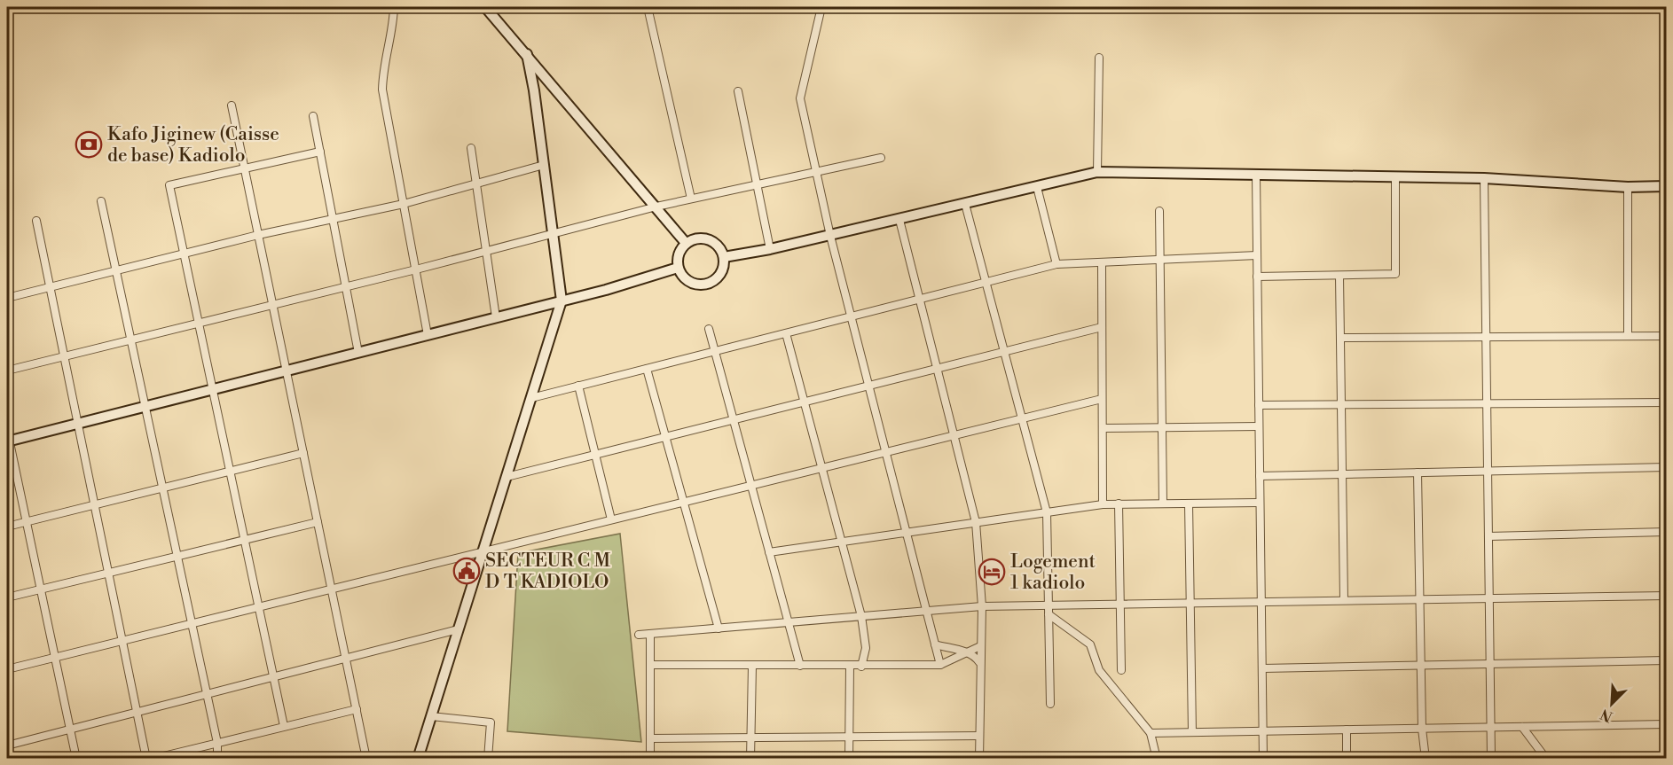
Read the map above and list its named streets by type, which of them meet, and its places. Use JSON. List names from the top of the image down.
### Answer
{
  "places": {
    "bank": ["Kafo Jiginew (Caisse de base) Kadiolo"],
    "public building": ["SECTEUR C M D T KADIOLO"],
    "hotel": ["Logement 1 kadiolo"]
  },
  "north": "bottom left"
}
